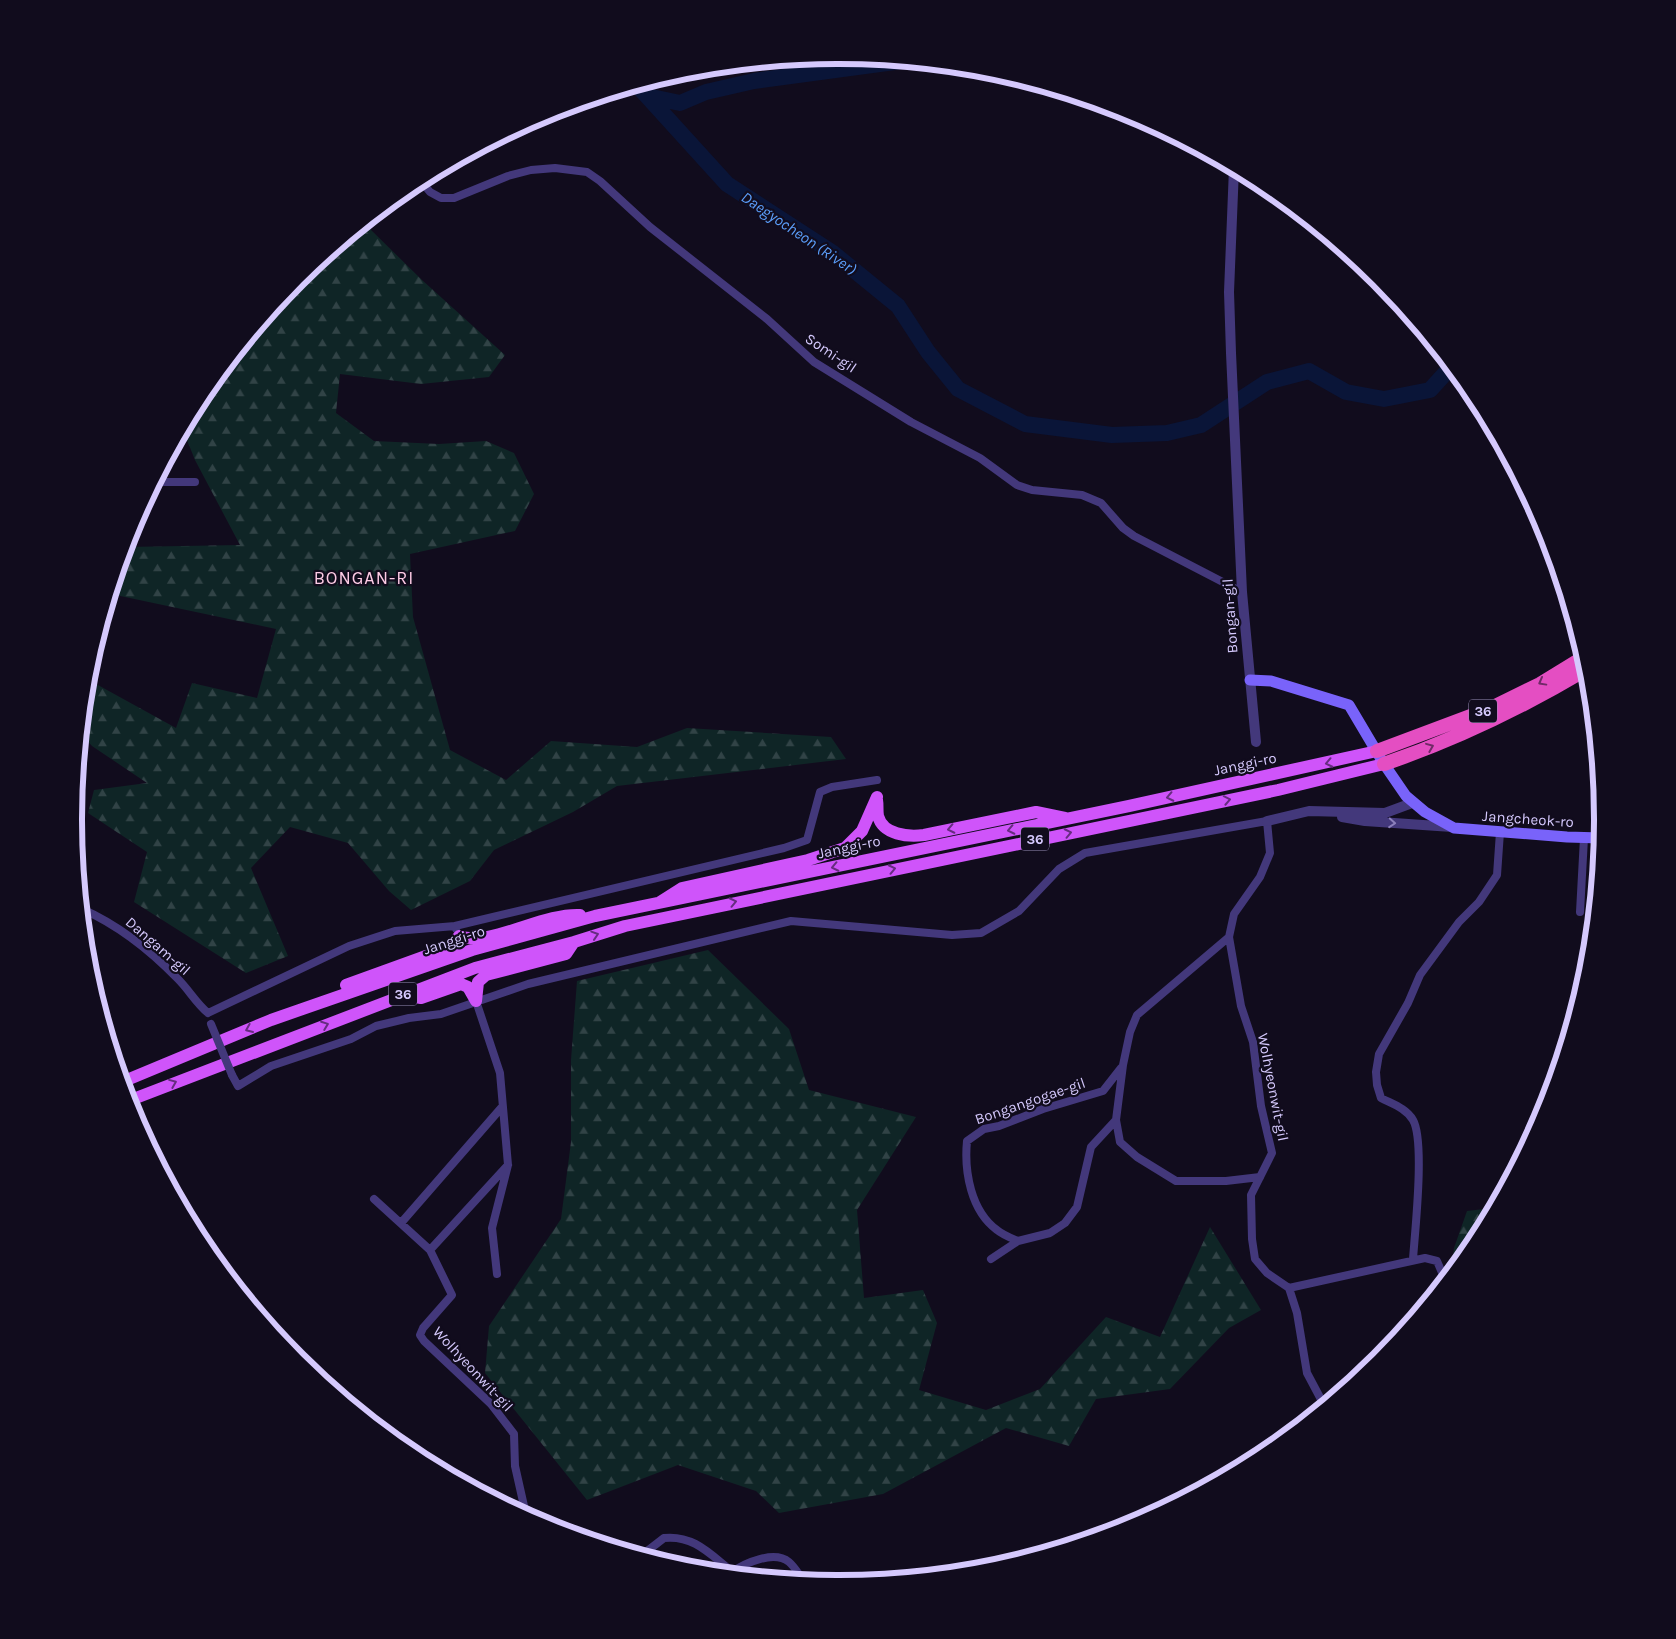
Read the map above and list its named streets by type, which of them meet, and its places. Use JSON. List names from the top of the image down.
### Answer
{
  "streets": {
    "highway": ["36", "Janggi-ro"],
    "main road": ["Jangcheok-ro"],
    "street": [
      "Somi-gil",
      "Bongan-gil",
      "Dangam-gil",
      "Wolhyeonwit-gil",
      "Bongangogae-gil"
    ]
  },
  "crossings": [
    ["Somi-gil", "Bongan-gil"],
    ["Wolhyeonwit-gil", "Bongangogae-gil"]
  ],
  "districts": ["BONGAN-RI"],
  "water": ["Daegyocheon (River)"]
}
